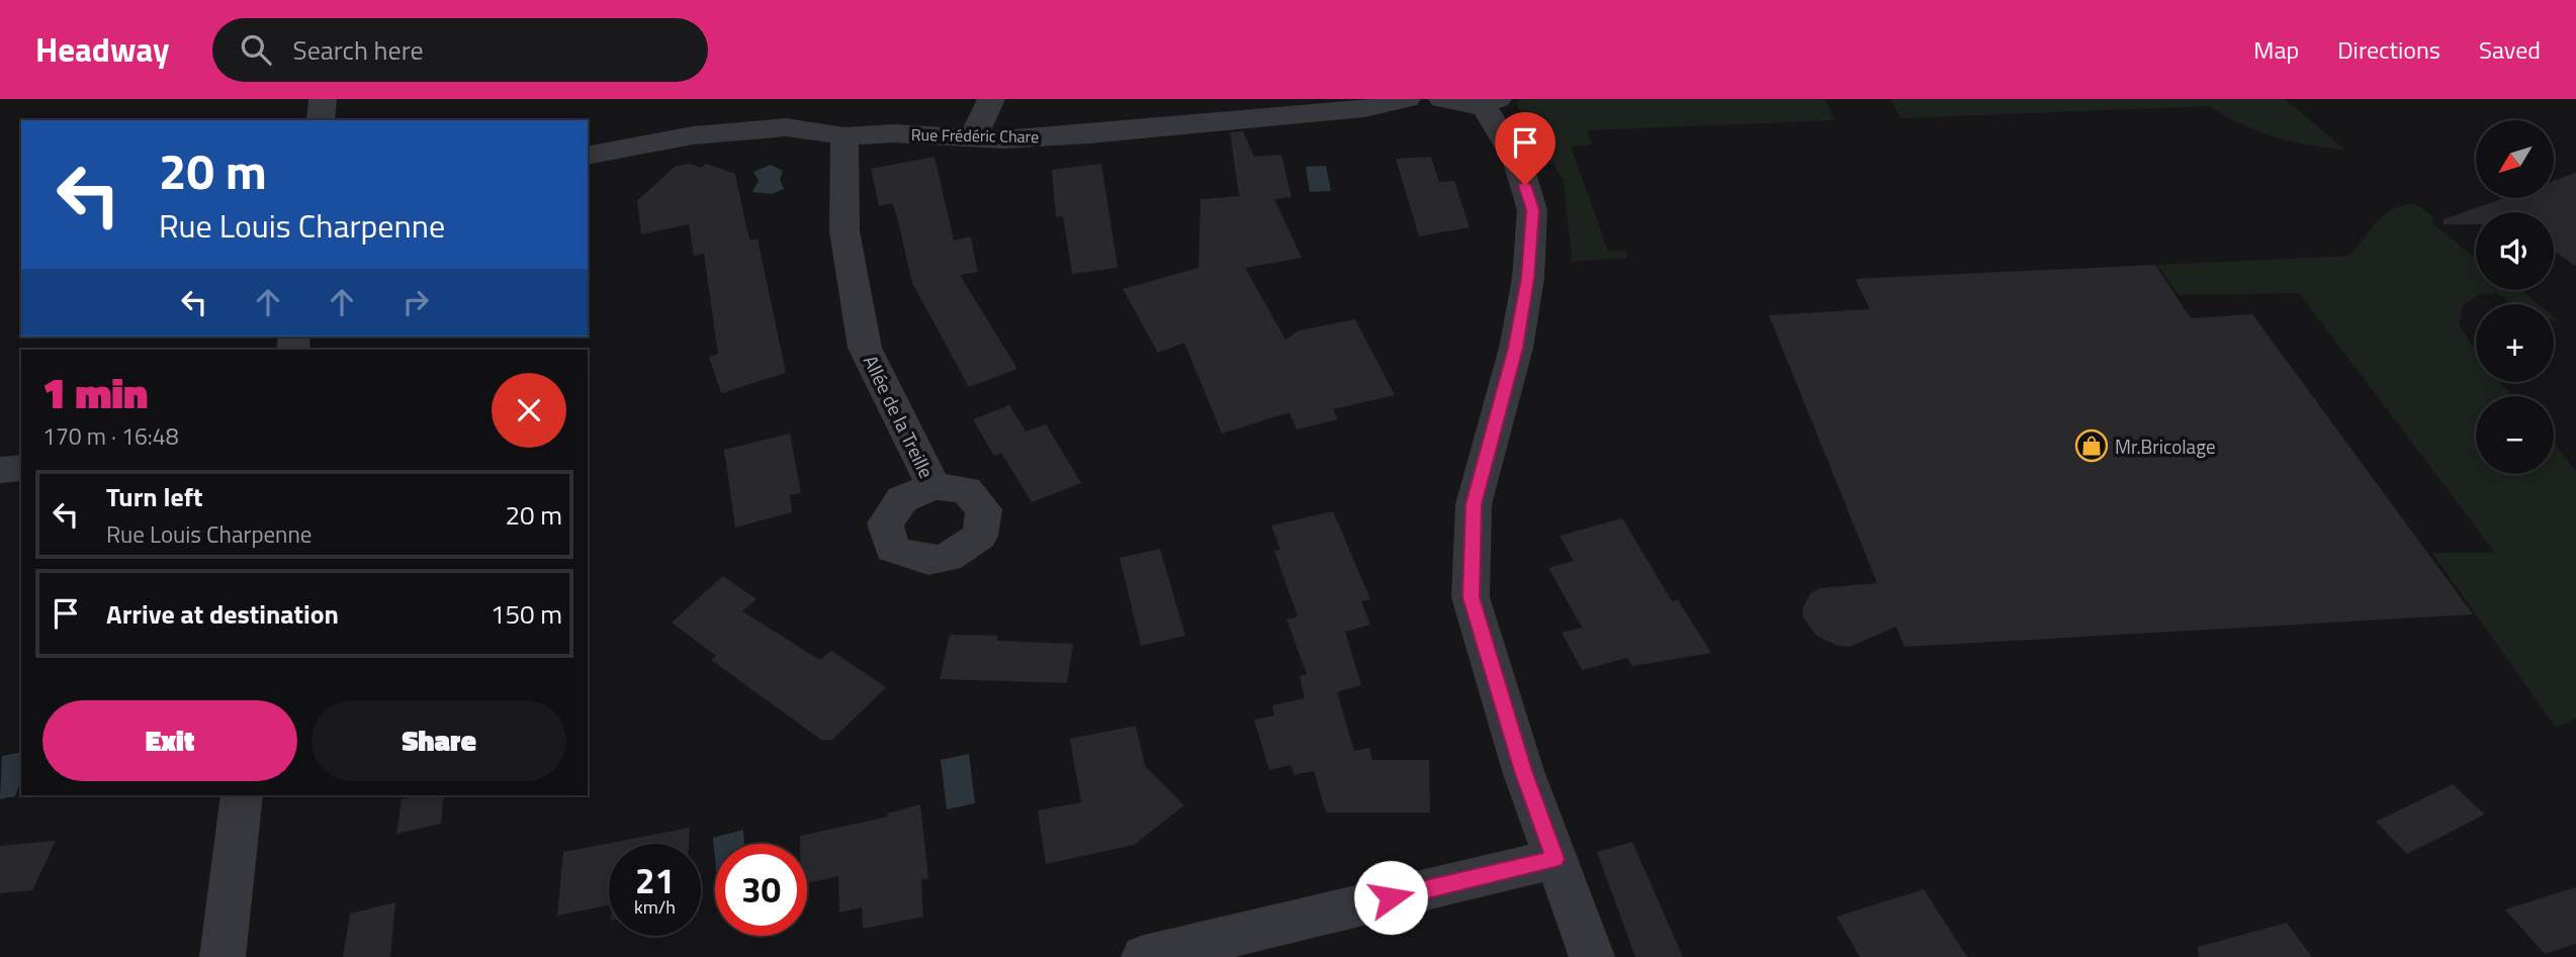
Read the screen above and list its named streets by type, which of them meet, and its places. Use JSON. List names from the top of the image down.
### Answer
{
  "streets": {
    "street": ["Rue Frédéric Chare", "Allée de la Treille"]
  },
  "crossings": [
    ["Rue Frédéric Chare", "Allée de la Treille"]
  ],
  "places": {
    "shop": ["Mr.Bricolage"]
  },
  "north": "bottom left",
  "page": {
    "header": "Headway",
    "search": "Search here",
    "nav": ["Map", "Directions", "Saved"],
    "map_buttons": ["+", "−"],
    "turn": ["20 m", "Rue Louis Charpenne"],
    "heading": ["1 min", "170 m · 16:48"],
    "list": [
      {
        "name": "Turn left",
        "note": "Rue Louis Charpenne",
        "value": "20 m"
      },
      {
        "name": "Arrive at destination",
        "value": "150 m"
      }
    ],
    "buttons": ["Exit", "Share"],
    "speed": "21 km/h",
    "limit": "30"
  }
}
